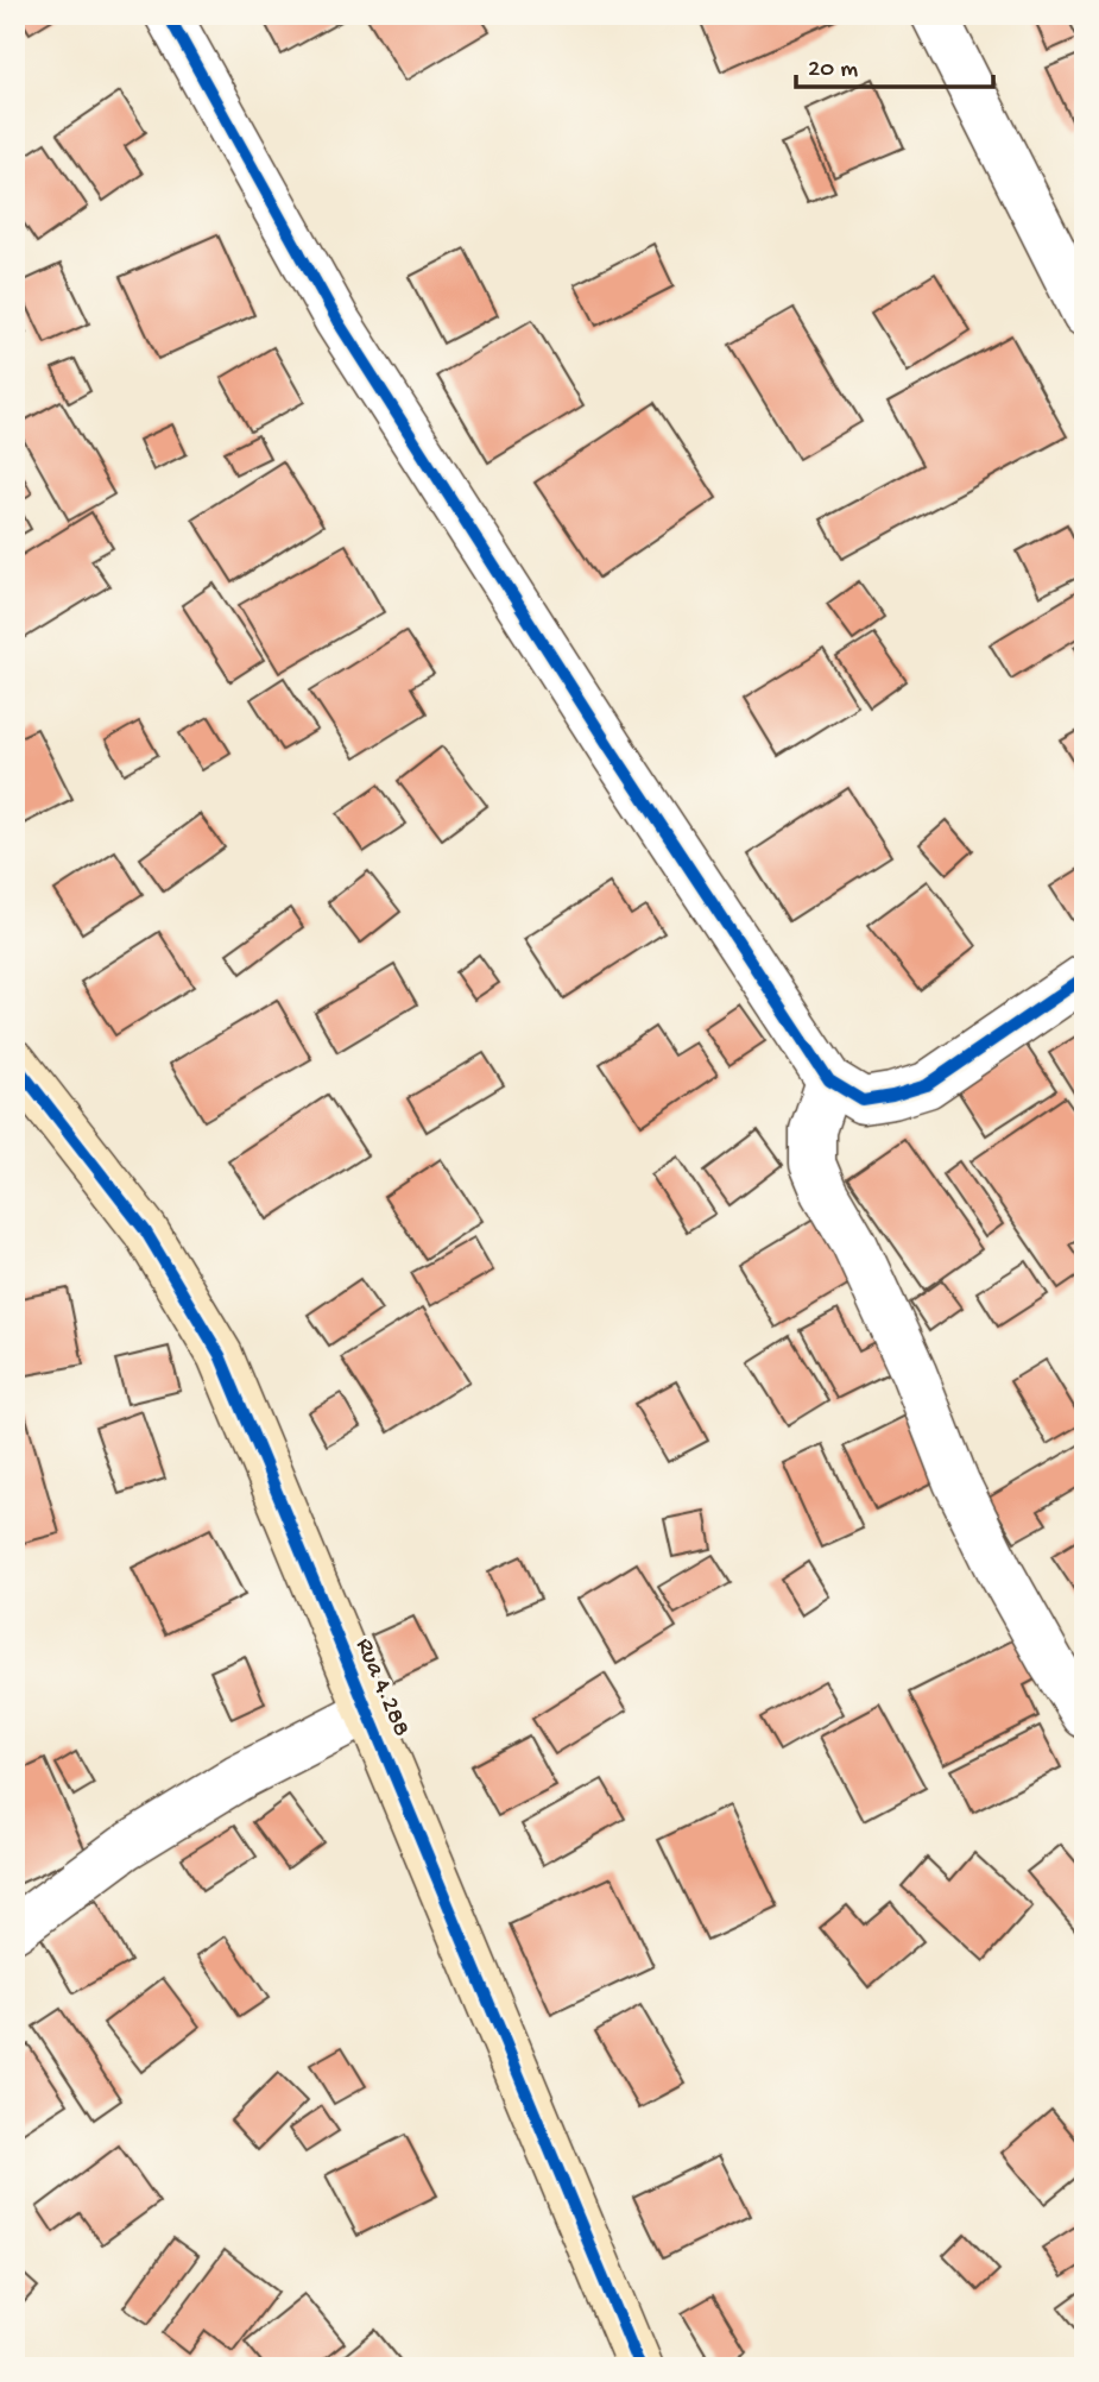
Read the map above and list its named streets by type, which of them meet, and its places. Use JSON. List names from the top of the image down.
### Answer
{
  "streets": {
    "street": ["Rua 4.288"]
  },
  "scale_bar": "20 m"
}
